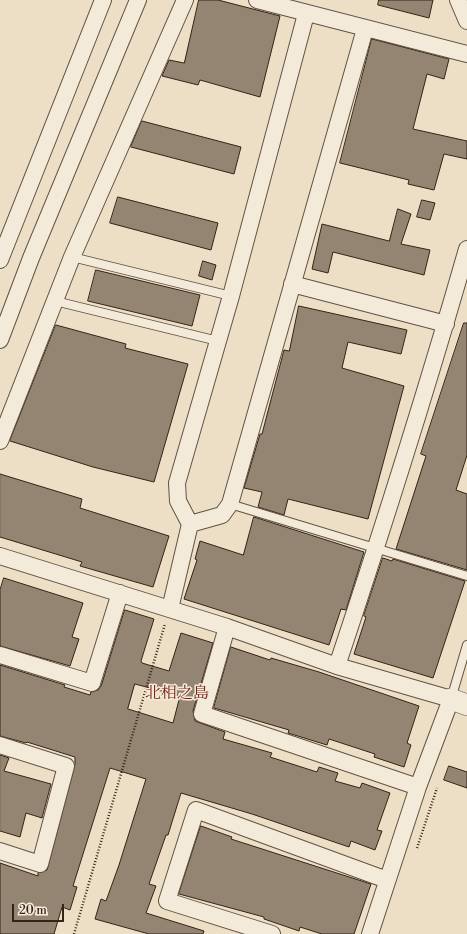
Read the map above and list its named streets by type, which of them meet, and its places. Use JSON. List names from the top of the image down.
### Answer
{
  "districts": ["北相之島"],
  "scale_bar": "20 m"
}
